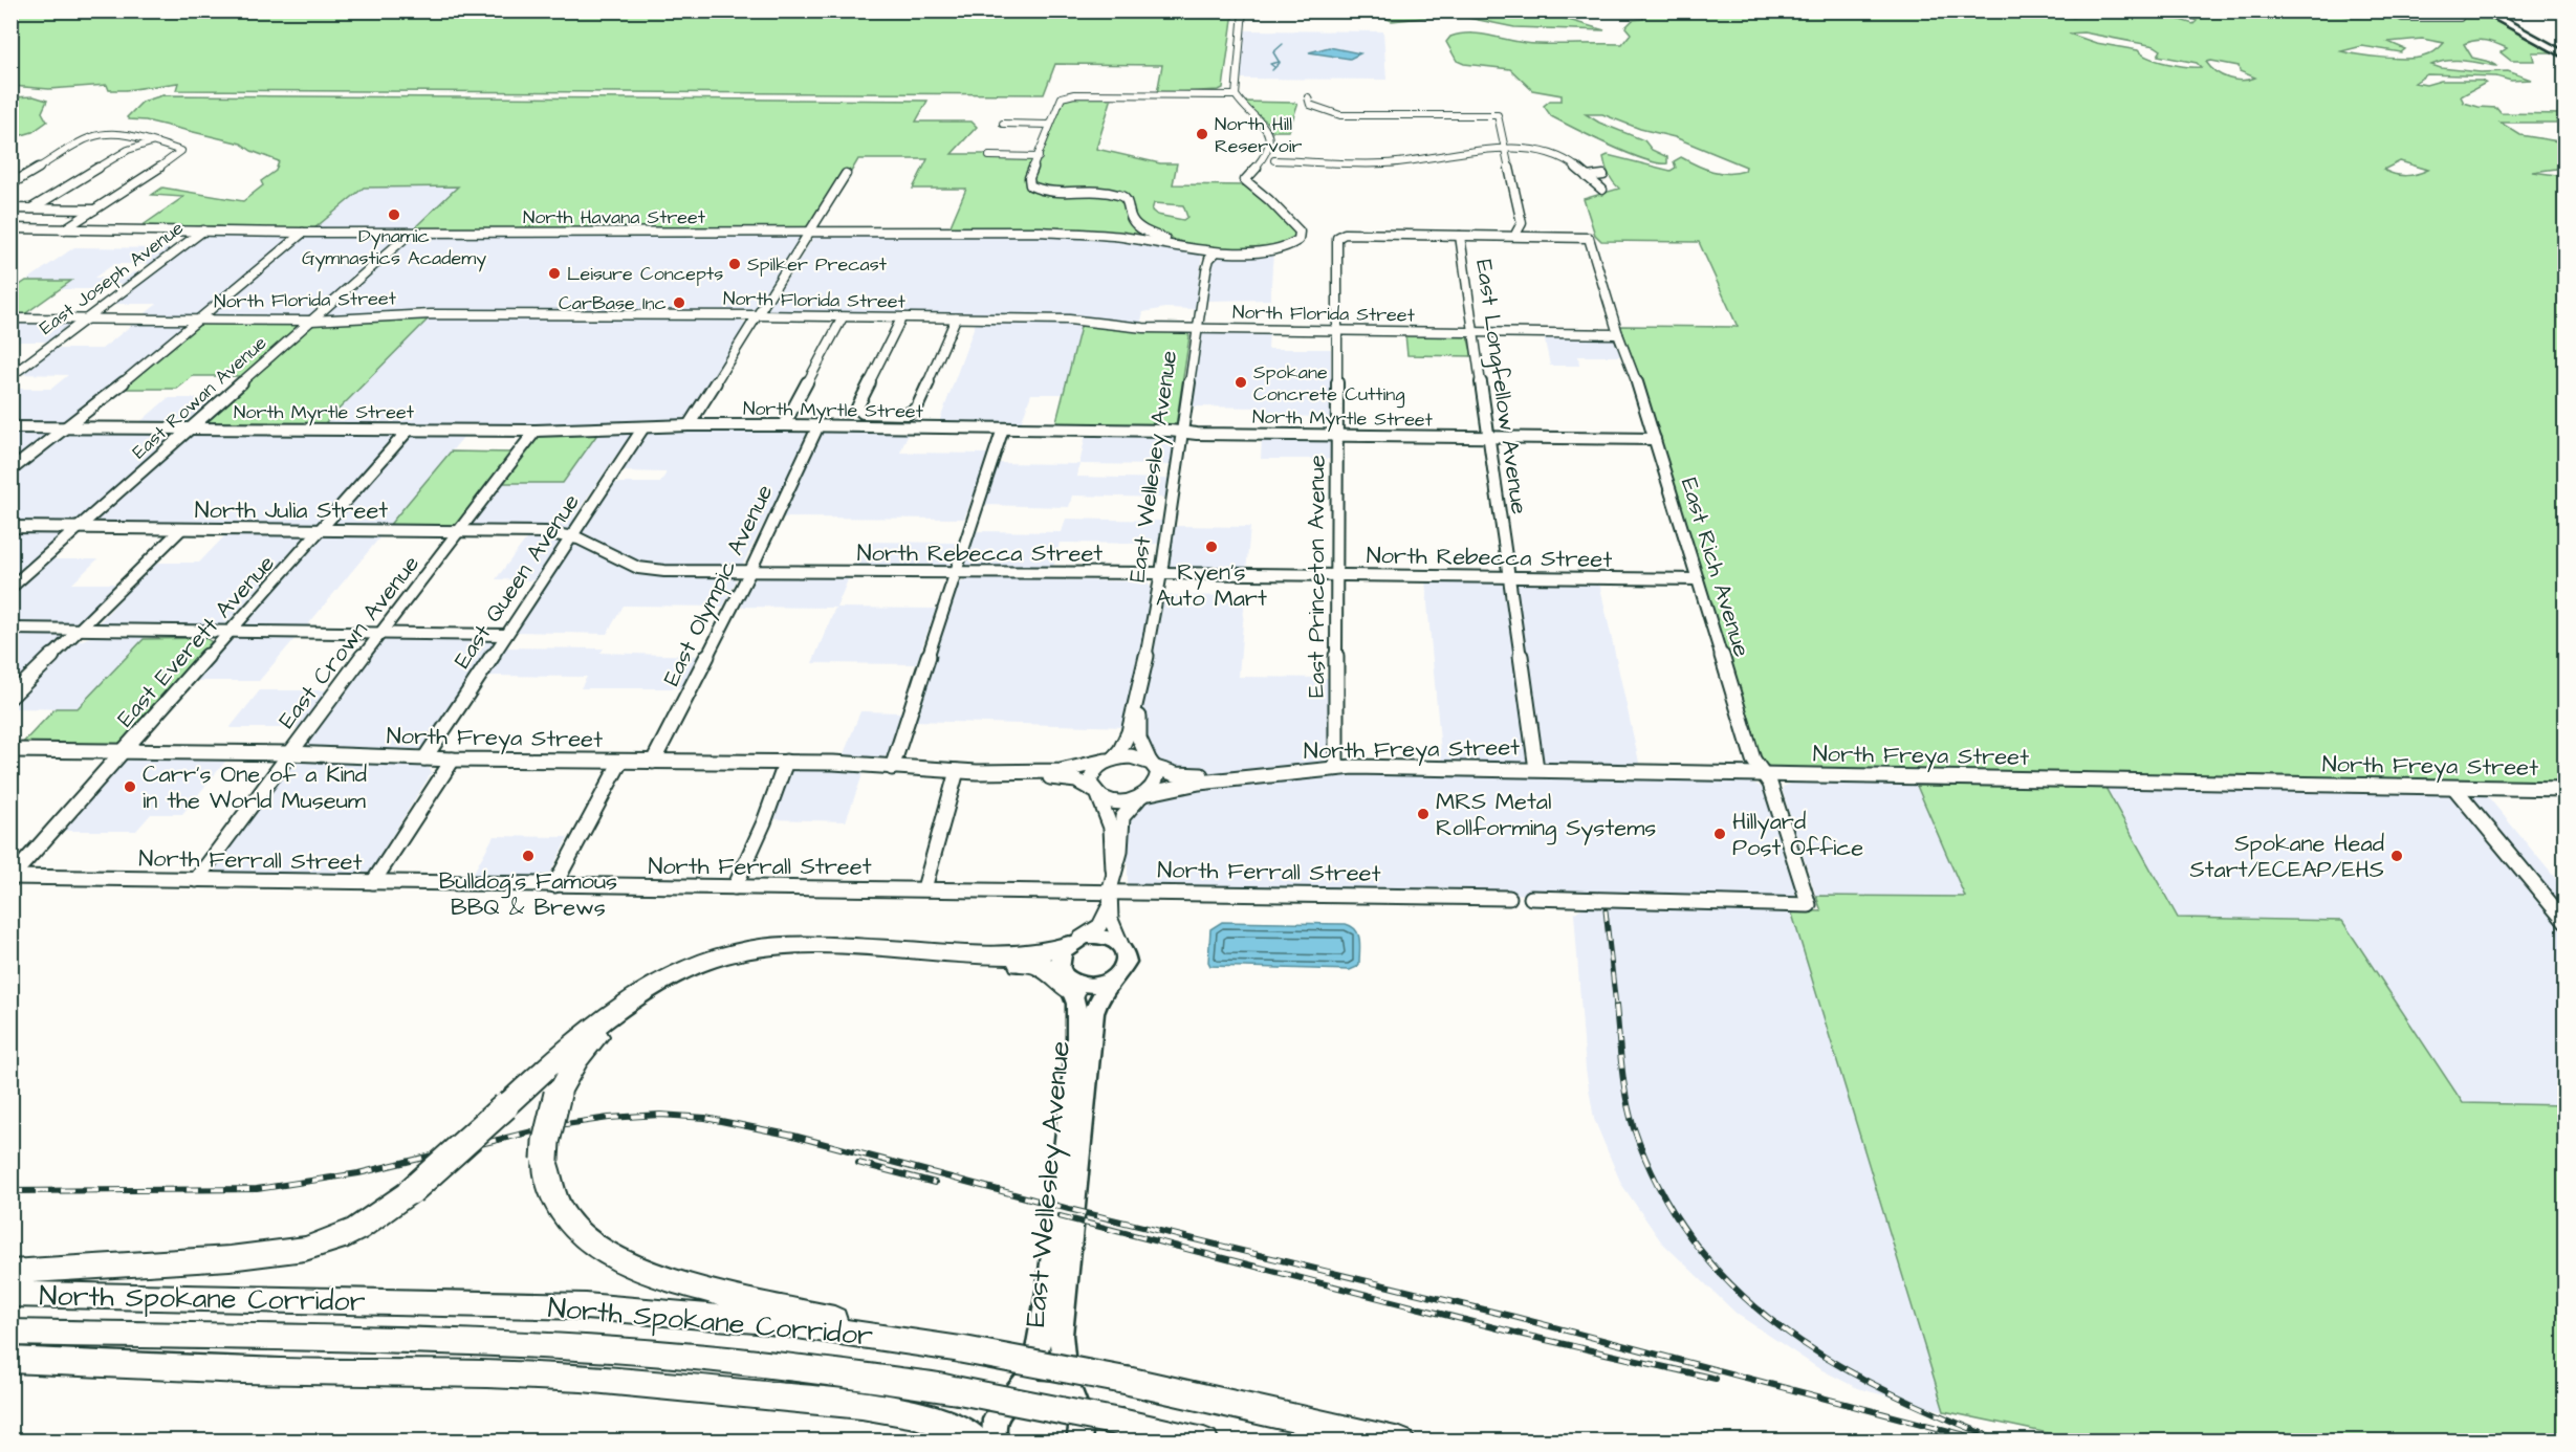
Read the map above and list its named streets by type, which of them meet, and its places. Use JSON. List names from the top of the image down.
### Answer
{
  "streets": {
    "highway": ["North Spokane Corridor"],
    "main road": ["East Wellesley Avenue"],
    "street": [
      "North Havana Street",
      "East Joseph Avenue",
      "North Florida Street",
      "East Longfellow Avenue",
      "East Rowan Avenue",
      "North Myrtle Street",
      "North Julia Street",
      "North Rebecca Street",
      "East Rich Avenue",
      "East Princeton Avenue",
      "East Queen Avenue",
      "East Olympic Avenue",
      "East Everett Avenue",
      "East Crown Avenue",
      "North Freya Street",
      "North Ferrall Street"
    ]
  },
  "crossings": [
    ["North Havana Street", "East Joseph Avenue"],
    ["North Havana Street", "East Rowan Avenue"],
    ["North Havana Street", "East Wellesley Avenue"],
    ["East Joseph Avenue", "North Florida Street"],
    ["North Florida Street", "East Longfellow Avenue"],
    ["North Florida Street", "East Rowan Avenue"],
    ["North Florida Street", "East Wellesley Avenue"],
    ["North Florida Street", "East Rich Avenue"],
    ["North Florida Street", "East Princeton Avenue"],
    ["East Longfellow Avenue", "North Myrtle Street"],
    ["East Longfellow Avenue", "North Rebecca Street"],
    ["East Longfellow Avenue", "East Rich Avenue"],
    ["East Longfellow Avenue", "East Princeton Avenue"],
    ["East Longfellow Avenue", "North Freya Street"],
    ["East Rowan Avenue", "North Myrtle Street"],
    ["East Rowan Avenue", "North Julia Street"],
    ["North Myrtle Street", "East Wellesley Avenue"],
    ["North Myrtle Street", "East Rich Avenue"],
    ["North Myrtle Street", "East Princeton Avenue"],
    ["North Myrtle Street", "East Queen Avenue"],
    ["North Myrtle Street", "East Olympic Avenue"],
    ["North Myrtle Street", "East Everett Avenue"],
    ["North Myrtle Street", "East Crown Avenue"],
    ["East Wellesley Avenue", "North Rebecca Street"],
    ["East Wellesley Avenue", "North Freya Street"],
    ["North Julia Street", "North Rebecca Street"],
    ["North Julia Street", "East Queen Avenue"],
    ["North Julia Street", "East Everett Avenue"],
    ["North Julia Street", "East Crown Avenue"],
    ["North Rebecca Street", "East Rich Avenue"],
    ["North Rebecca Street", "East Princeton Avenue"],
    ["North Rebecca Street", "East Queen Avenue"],
    ["North Rebecca Street", "East Olympic Avenue"],
    ["East Rich Avenue", "North Freya Street"],
    ["East Princeton Avenue", "North Freya Street"],
    ["East Queen Avenue", "North Freya Street"],
    ["East Olympic Avenue", "North Freya Street"],
    ["East Everett Avenue", "North Freya Street"],
    ["East Everett Avenue", "North Ferrall Street"],
    ["East Crown Avenue", "North Freya Street"],
    ["East Crown Avenue", "North Ferrall Street"]
  ],
  "places": [
    "North Hill Reservoir",
    "Dynamic Gymnastics Academy",
    "Spilker Precast",
    "Leisure Concepts",
    "CarBase Inc",
    "Spokane Concrete Cutting",
    "Ryen's Auto Mart",
    "Carr's One of a Kind in the World Museum",
    "MRS Metal Rollforming Systems",
    "Hillyard Post Office",
    "Bulldog's Famous BBQ & Brews",
    "Spokane Head Start/ECEAP/EHS"
  ]
}
